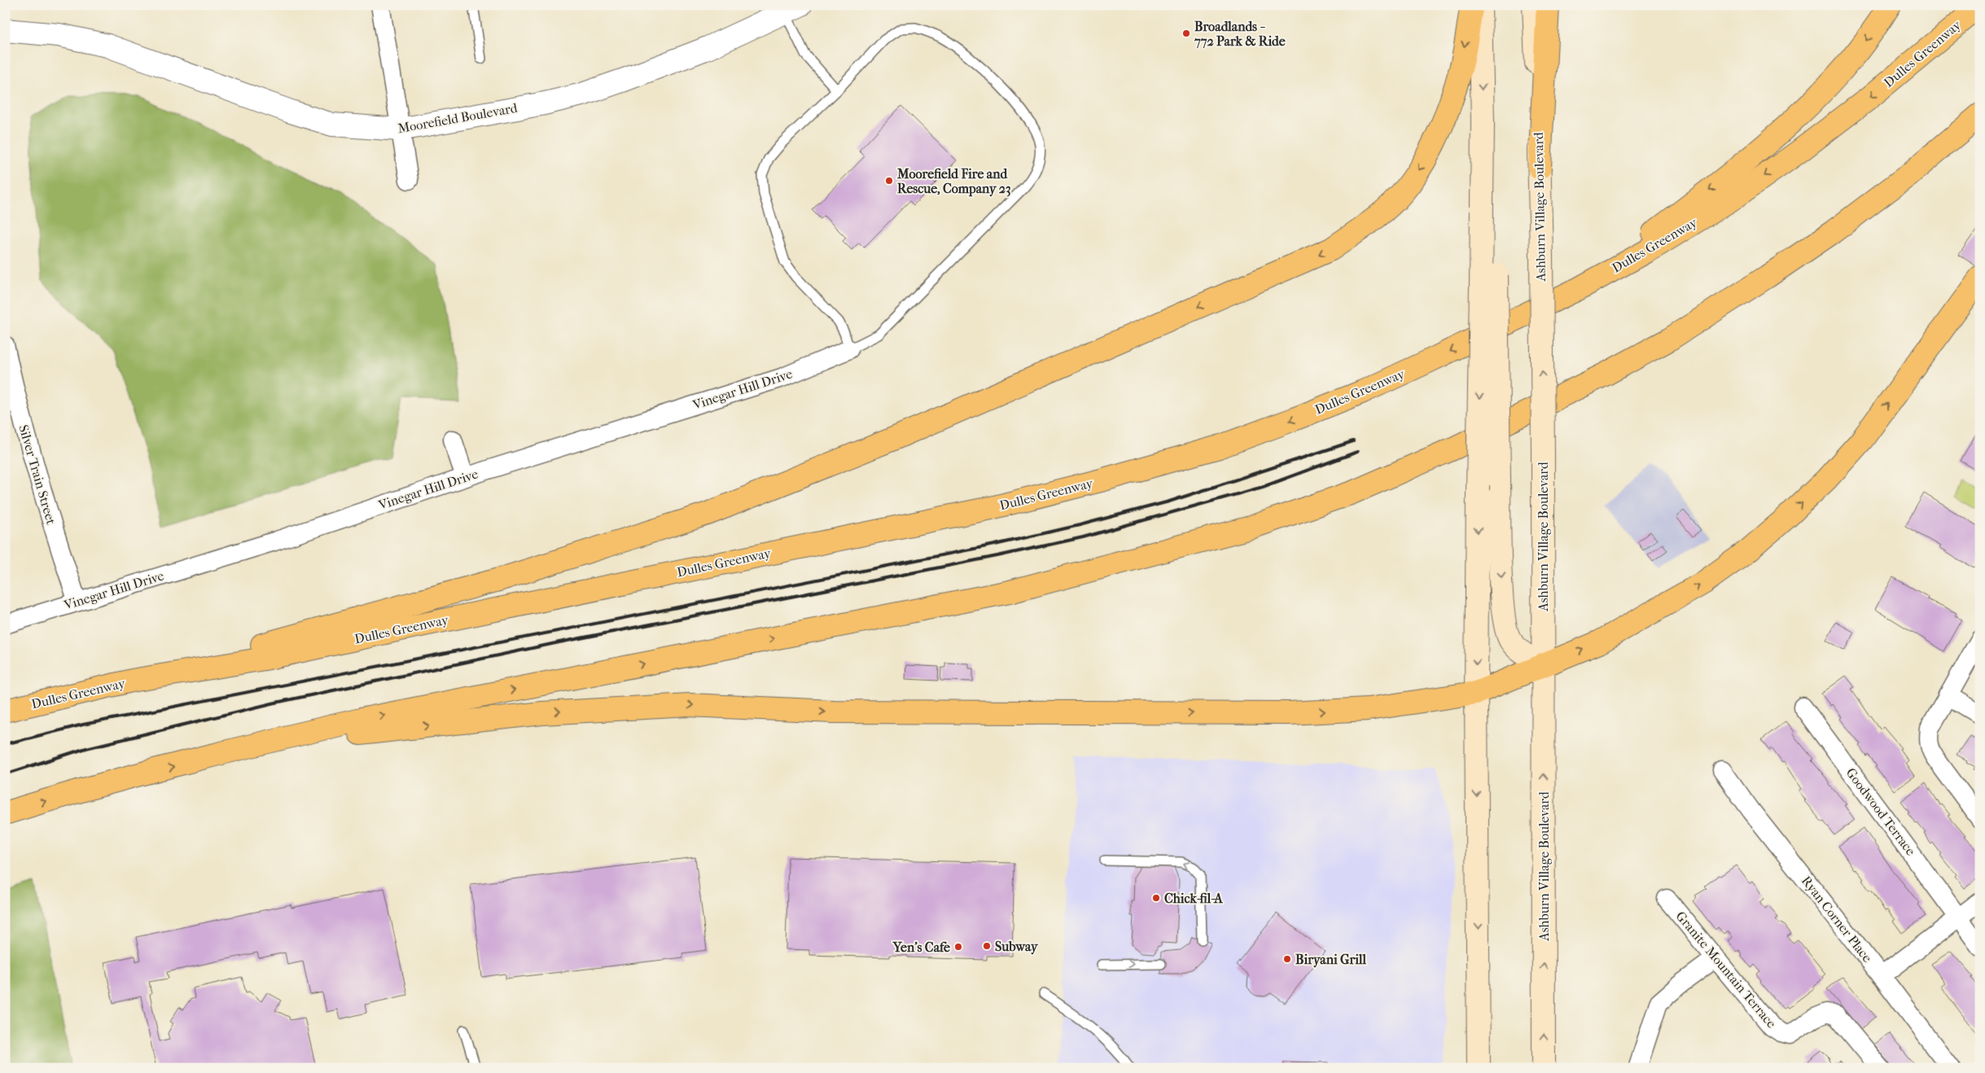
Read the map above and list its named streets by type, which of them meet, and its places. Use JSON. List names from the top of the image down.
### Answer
{
  "streets": {
    "highway": ["Dulles Greenway"],
    "main road": ["Ashburn Village Boulevard"],
    "street": [
      "Moorefield Boulevard",
      "Vinegar Hill Drive",
      "Silver Train Street",
      "Goodwood Terrace",
      "Ryan Corner Place",
      "Granite Mountain Terrace"
    ]
  },
  "crossings": [
    ["Vinegar Hill Drive", "Silver Train Street"]
  ],
  "places": [
    "Broadlands - 772 Park & Ride",
    "Moorefield Fire and Rescue, Company 23",
    "Chick-fil-A",
    "Subway",
    "Yen's Cafe",
    "Biryani Grill"
  ]
}
